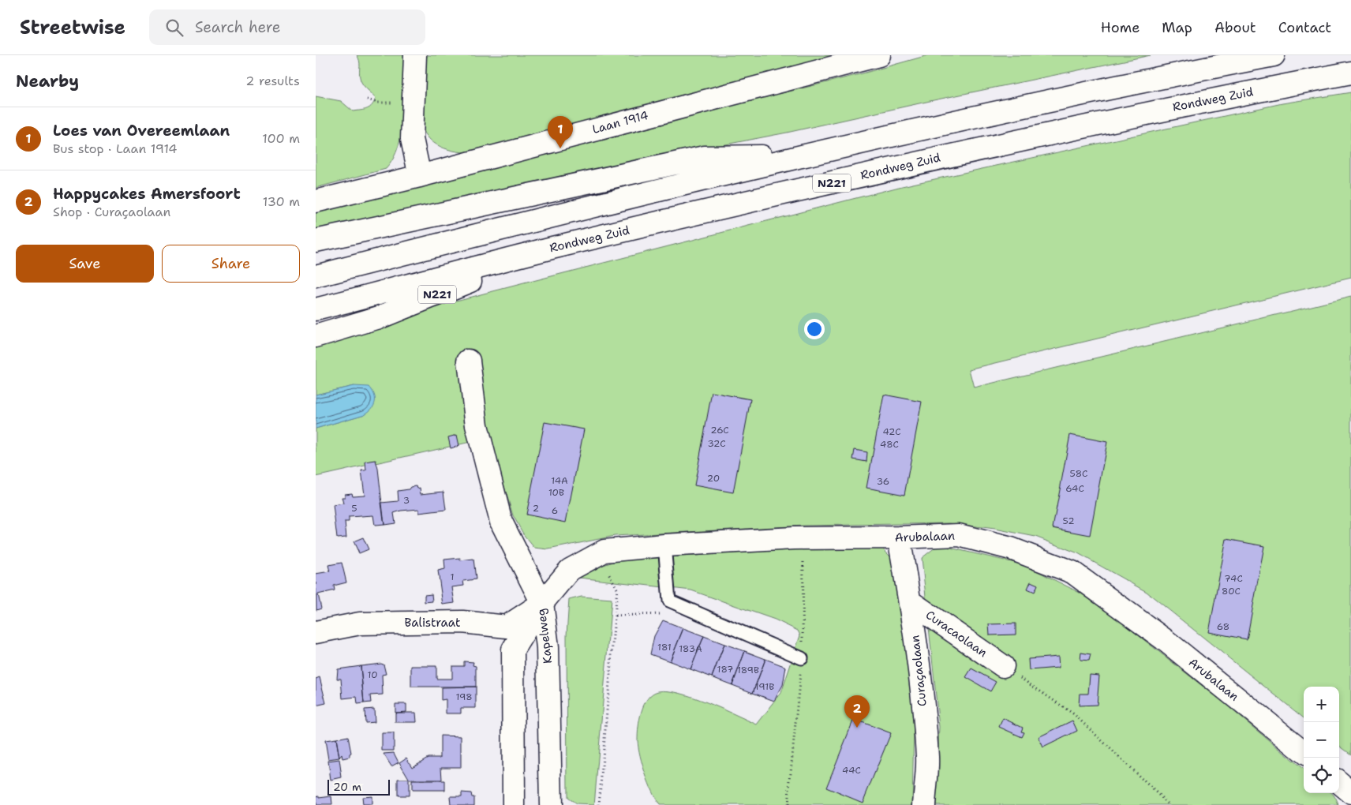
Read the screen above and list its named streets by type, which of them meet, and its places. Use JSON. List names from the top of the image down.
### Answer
{
  "streets": {
    "street": [
      "Rondweg Zuid",
      "Laan 1914",
      "N221",
      "Arubalaan",
      "Balistraat",
      "Curacaolaan",
      "Kapelweg",
      "Curaçaolaan"
    ]
  },
  "crossings": [
    ["Rondweg Zuid", "N221"],
    ["Arubalaan", "Balistraat"],
    ["Arubalaan", "Kapelweg"],
    ["Arubalaan", "Curaçaolaan"],
    ["Balistraat", "Kapelweg"],
    ["Curacaolaan", "Curaçaolaan"]
  ],
  "house_numbers": [
    "26C",
    "42C",
    "32C",
    "48C",
    "58C",
    "20",
    "14A",
    "36",
    "64C",
    "10B",
    "3",
    "5",
    "2",
    "6",
    "52",
    "1",
    "74C",
    "80C",
    "68",
    "181",
    "183A",
    "187",
    "189B",
    "10",
    "191B",
    "198",
    "44C"
  ],
  "scale_bar": "20 m",
  "page": {
    "header": "Streetwise",
    "search": "Search here",
    "nav": [
      "Home",
      "Map",
      "About",
      "Contact"
    ],
    "heading": ["Nearby", "2 results"],
    "list": [
      {
        "mark": "1",
        "name": "Loes van Overeemlaan",
        "note": "Bus stop · Laan 1914",
        "value": "100 m"
      },
      {
        "mark": "2",
        "name": "Happycakes Amersfoort",
        "note": "Shop · Curaçaolaan",
        "value": "130 m"
      }
    ],
    "pins": ["1", "2"],
    "buttons": ["Save", "Share"],
    "map_buttons": ["+", "−"],
    "scale": "20 m"
  }
}
